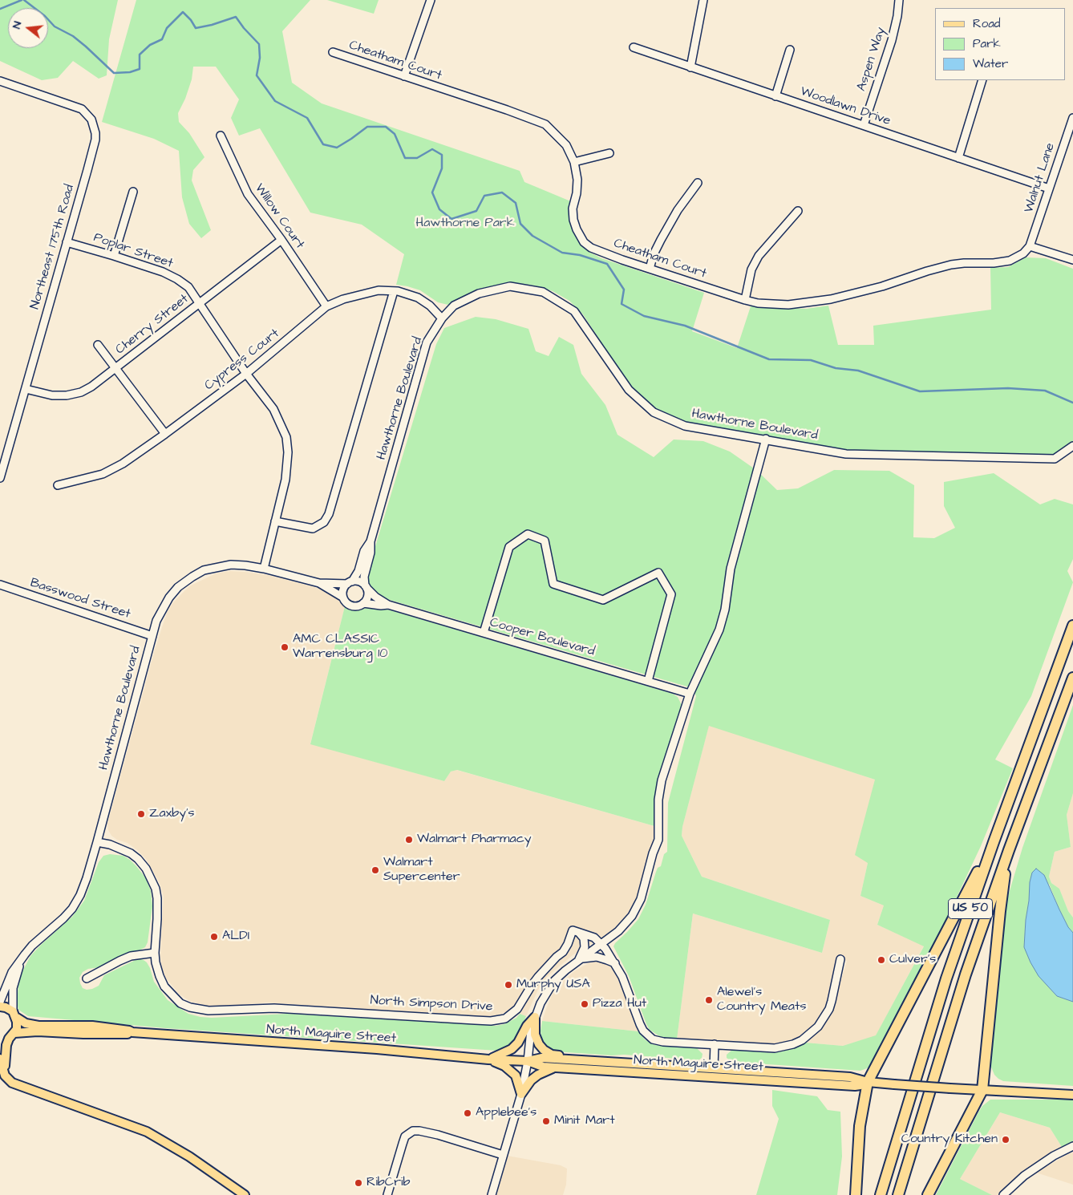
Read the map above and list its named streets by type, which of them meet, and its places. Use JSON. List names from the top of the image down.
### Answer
{
  "streets": {
    "highway": ["US 50"],
    "main road": ["North Maguire Street"],
    "street": [
      "Aspen Way",
      "Cheatham Court",
      "Woodlawn Drive",
      "Walnut Lane",
      "Willow Court",
      "Northeast 175th Road",
      "Poplar Street",
      "Cherry Street",
      "Cypress Court",
      "Hawthorne Boulevard",
      "Basswood Street",
      "Cooper Boulevard",
      "North Simpson Drive"
    ]
  },
  "crossings": [
    ["Aspen Way", "Woodlawn Drive"],
    ["Cheatham Court", "Walnut Lane"],
    ["Woodlawn Drive", "Walnut Lane"],
    ["Willow Court", "Cherry Street"],
    ["Willow Court", "Cypress Court"],
    ["Northeast 175th Road", "Poplar Street"],
    ["Northeast 175th Road", "Cherry Street"],
    ["Poplar Street", "Cherry Street"],
    ["Poplar Street", "Cypress Court"],
    ["Poplar Street", "Hawthorne Boulevard"],
    ["Cypress Court", "Hawthorne Boulevard"],
    ["Hawthorne Boulevard", "Basswood Street"],
    ["Hawthorne Boulevard", "Cooper Boulevard"],
    ["Hawthorne Boulevard", "North Simpson Drive"],
    ["Hawthorne Boulevard", "North Maguire Street"]
  ],
  "parks": ["Hawthorne Park"],
  "places": [
    "AMC CLASSIC Warrensburg 10",
    "Zaxby's",
    "Walmart Pharmacy",
    "Walmart Supercenter",
    "ALDI",
    "Culver's",
    "Murphy USA",
    "Alewel's Country Meats",
    "Pizza Hut",
    "Applebee's",
    "Minit Mart",
    "Country Kitchen",
    "RibCrib"
  ],
  "legend": ["Road", "Park", "Water"],
  "north": "left"
}
